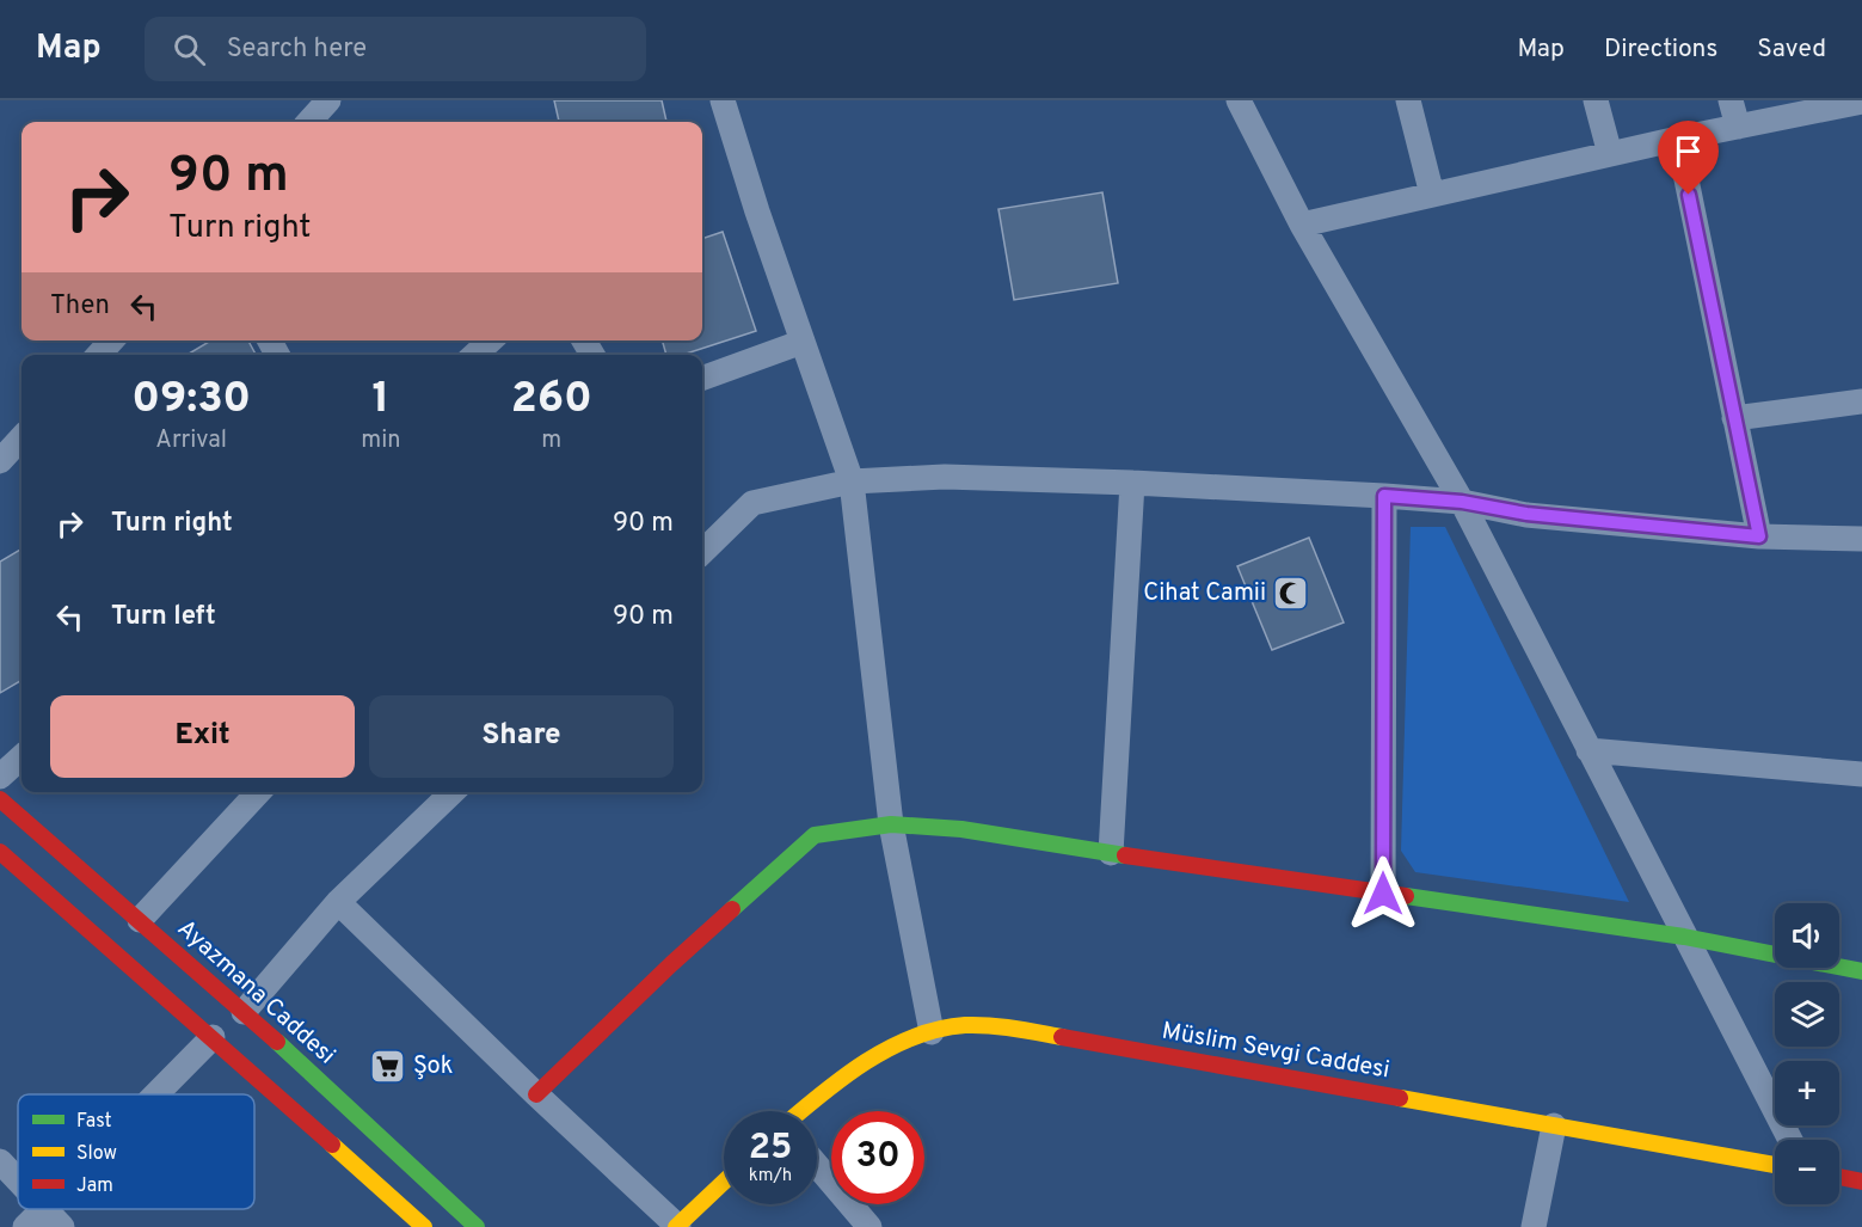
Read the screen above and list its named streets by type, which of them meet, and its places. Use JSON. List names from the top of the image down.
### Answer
{
  "streets": {
    "street": ["Ayazmana Caddesi", "Müslim Sevgi Caddesi"]
  },
  "places": {
    "mosque": ["Cihat Camii"],
    "supermarket": ["Şok"]
  },
  "legend": ["Fast", "Slow", "Jam"],
  "page": {
    "header": "Map",
    "search": "Search here",
    "nav": ["Map", "Directions", "Saved"],
    "turn": ["90 m", "Turn right"],
    "then": "Then",
    "eta": [
      "09:30",
      "Arrival",
      "1",
      "min",
      "260",
      "m"
    ],
    "list": [
      {
        "name": "Turn right",
        "value": "90 m"
      },
      {
        "name": "Turn left",
        "value": "90 m"
      }
    ],
    "buttons": ["Exit", "Share"],
    "map_buttons": ["+", "−"],
    "speed": "25 km/h",
    "limit": "30"
  }
}
